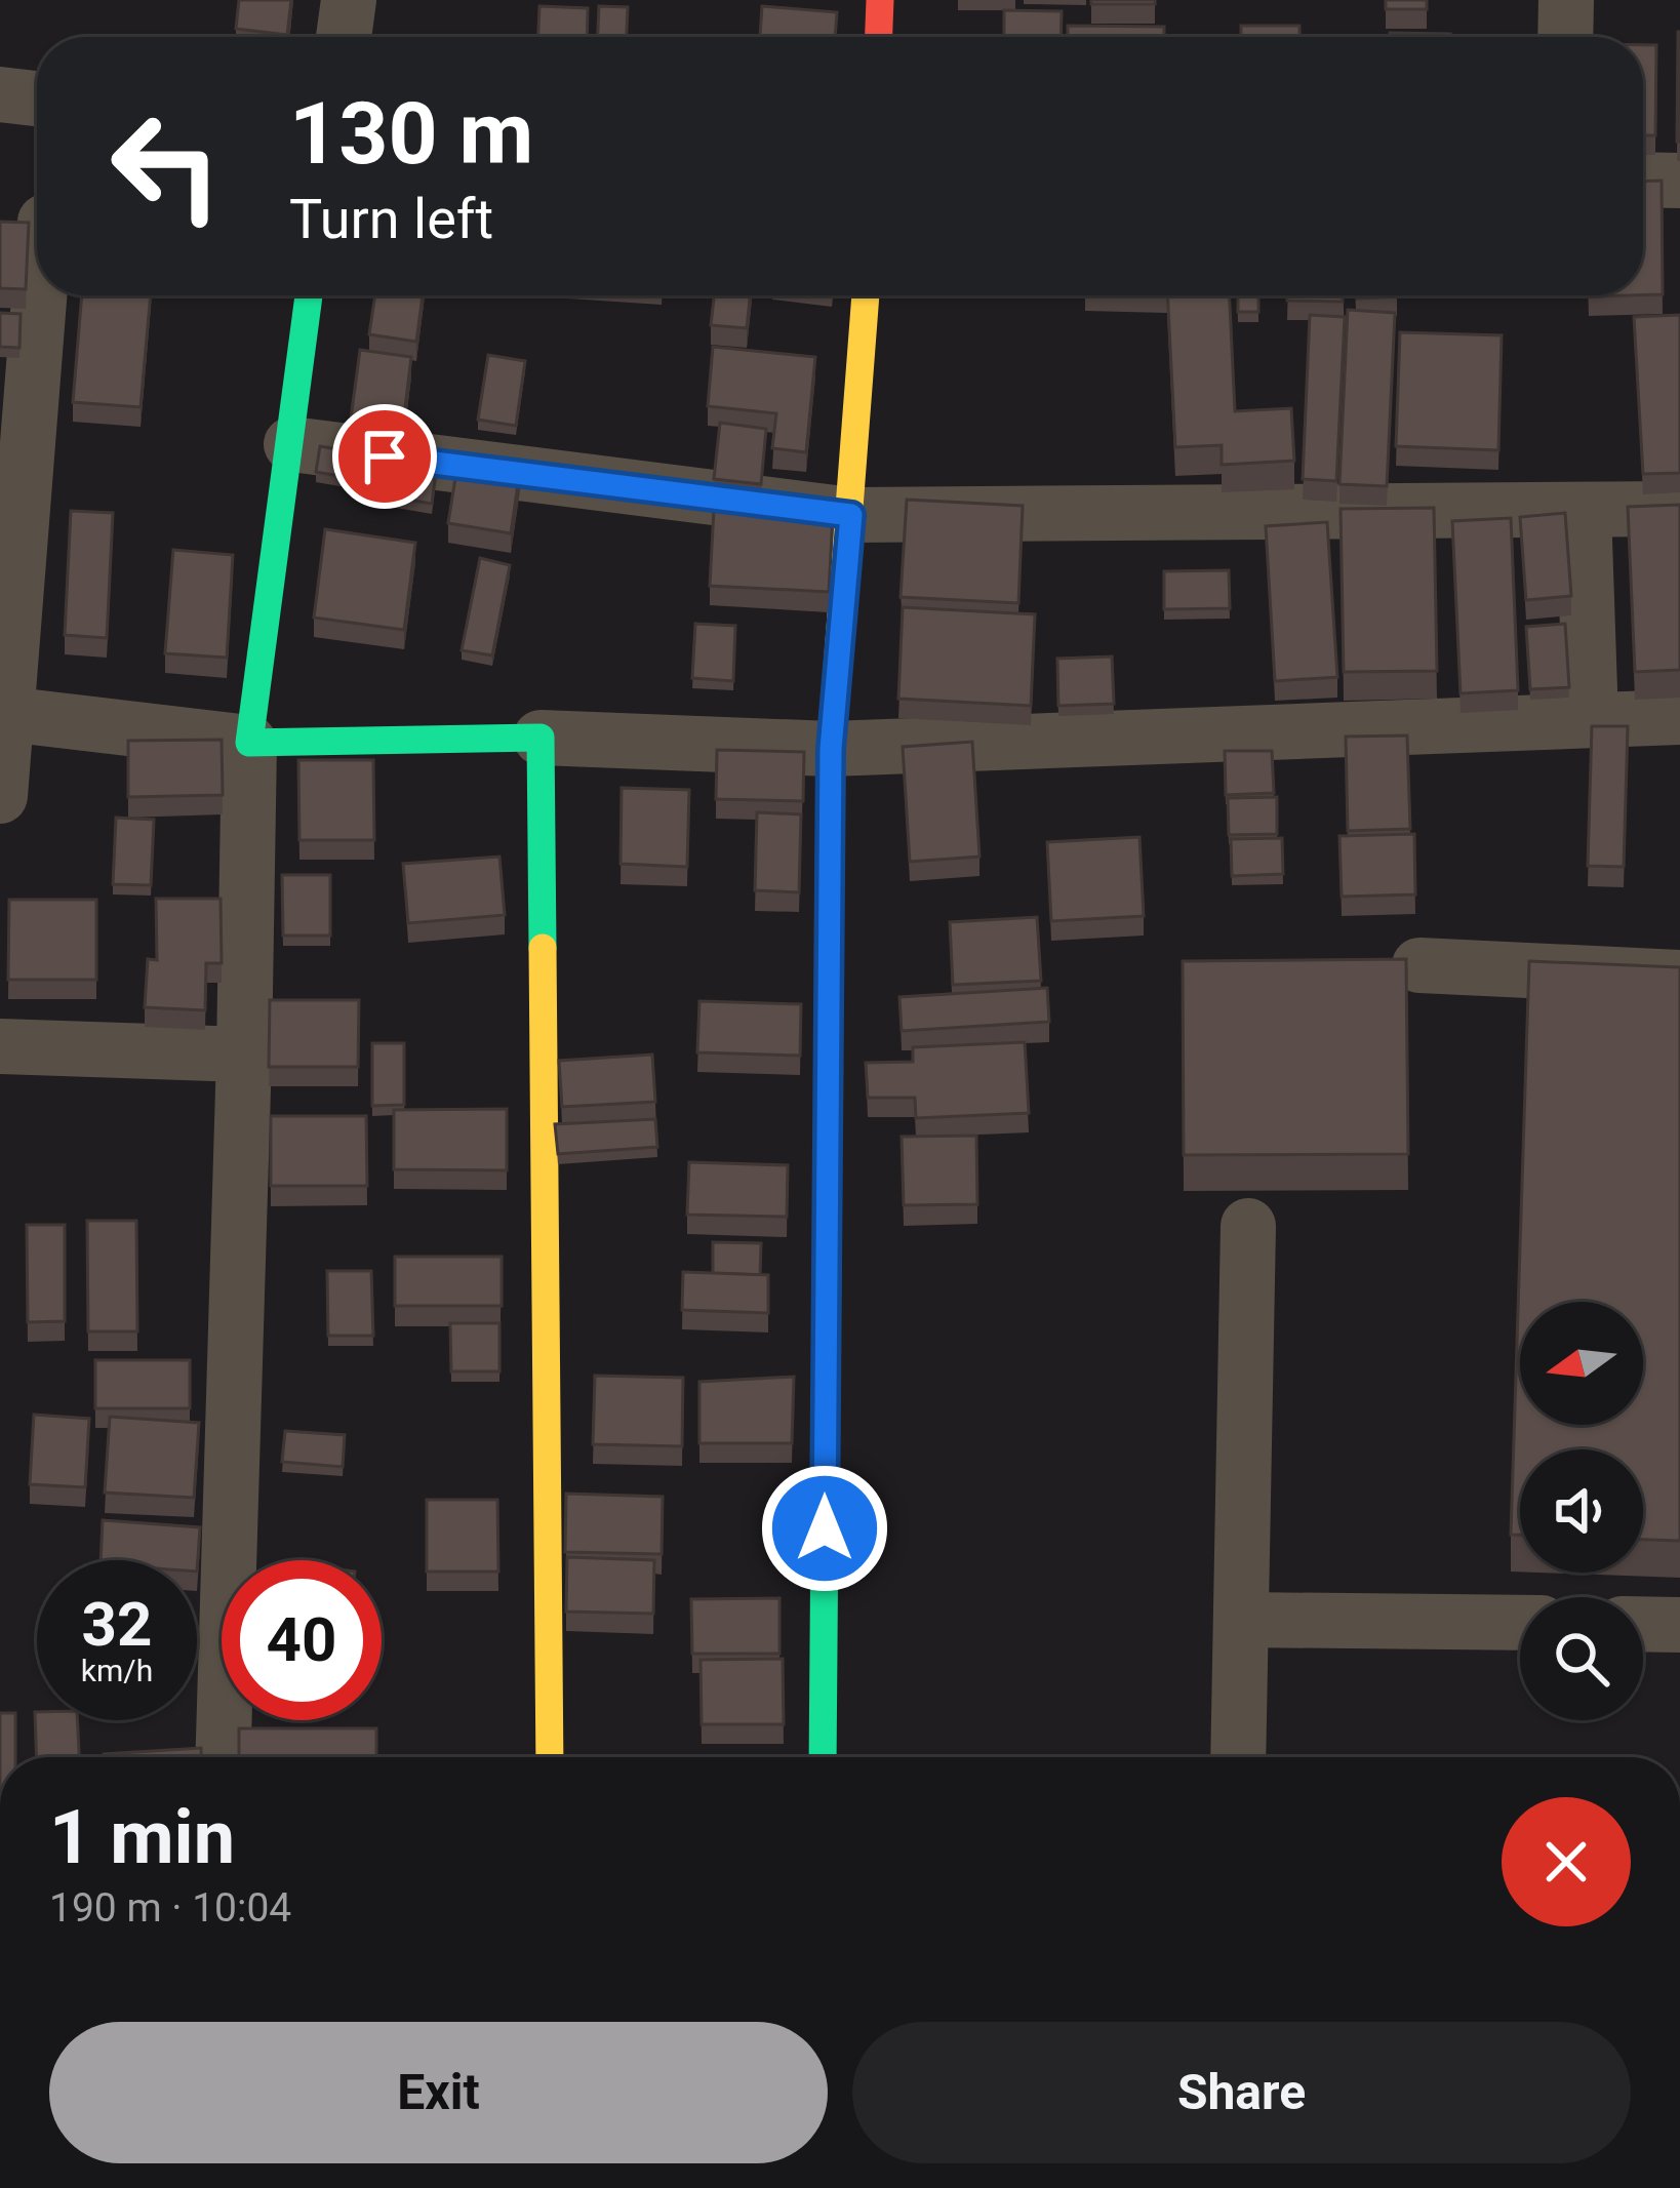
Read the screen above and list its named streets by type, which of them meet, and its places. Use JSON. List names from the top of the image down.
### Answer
{
  "north": "left",
  "page": {
    "turn": ["130 m", "Turn left"],
    "speed": "32 km/h",
    "limit": "40",
    "heading": ["1 min", "190 m · 10:04"],
    "buttons": ["Exit", "Share"]
  }
}
